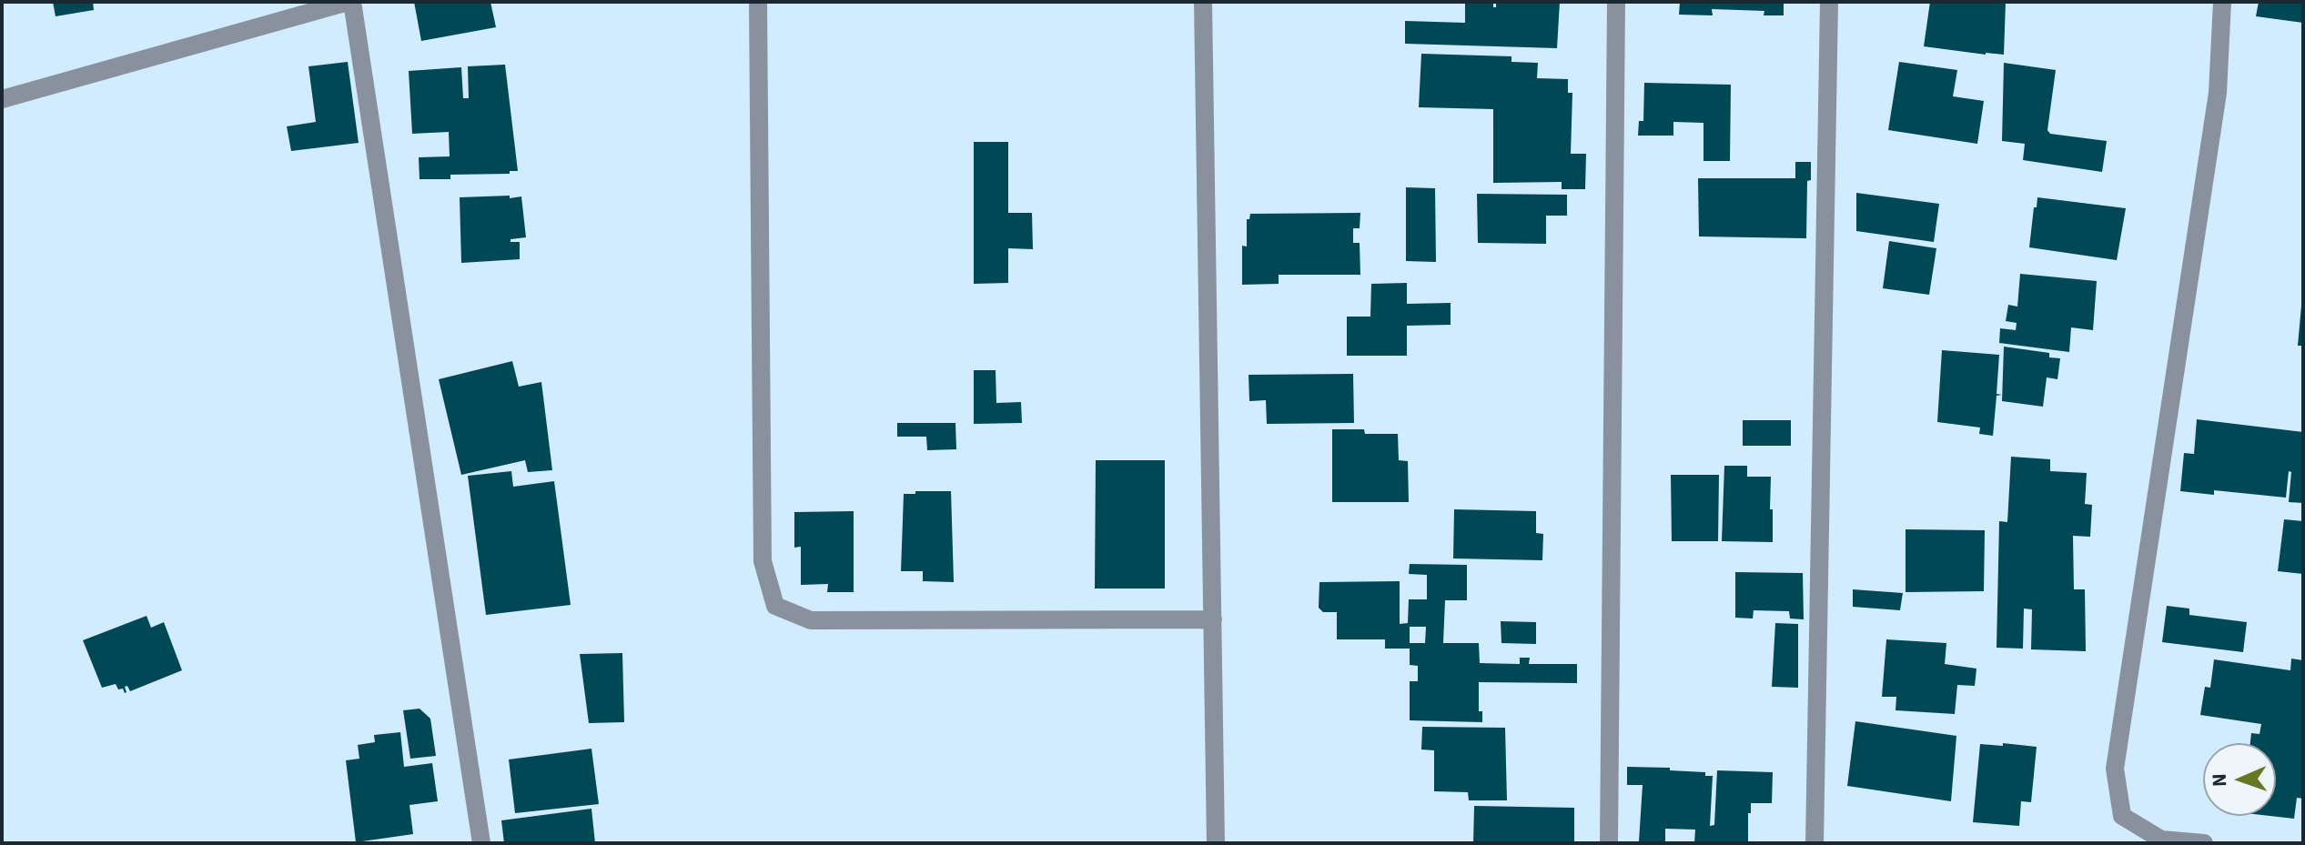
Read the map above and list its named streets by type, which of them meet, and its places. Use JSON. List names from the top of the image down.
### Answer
{
  "north": "left"
}
